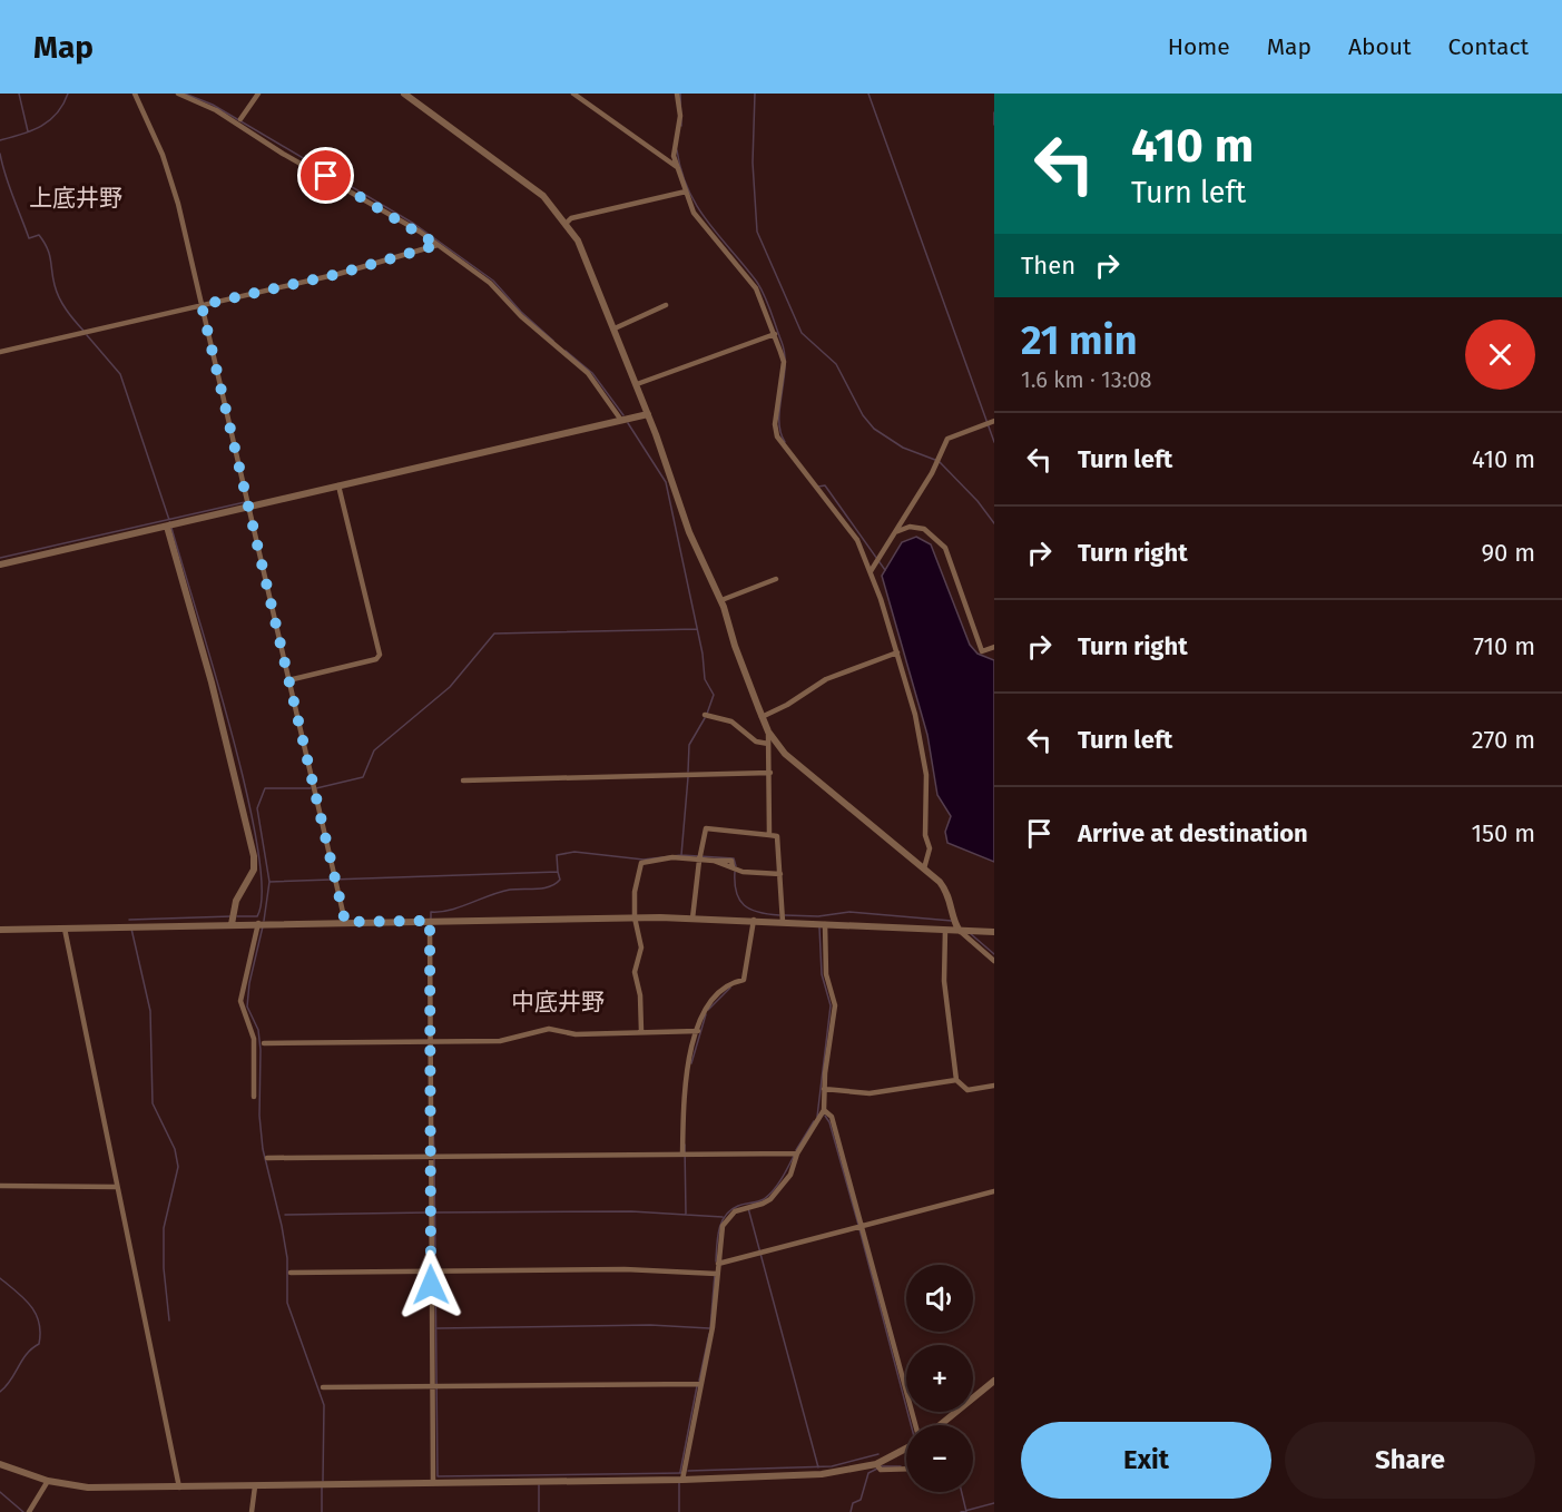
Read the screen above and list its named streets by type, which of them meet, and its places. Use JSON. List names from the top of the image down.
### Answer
{
  "districts": ["上底井野", "中底井野"],
  "page": {
    "header": "Map",
    "nav": [
      "Home",
      "Map",
      "About",
      "Contact"
    ],
    "turn": ["410 m", "Turn left"],
    "then": "Then",
    "heading": ["21 min", "1.6 km · 13:08"],
    "list": [
      {
        "name": "Turn left",
        "value": "410 m"
      },
      {
        "name": "Turn right",
        "value": "90 m"
      },
      {
        "name": "Turn right",
        "value": "710 m"
      },
      {
        "name": "Turn left",
        "value": "270 m"
      },
      {
        "name": "Arrive at destination",
        "value": "150 m"
      }
    ],
    "map_buttons": ["+", "−"],
    "buttons": ["Exit", "Share"]
  }
}
